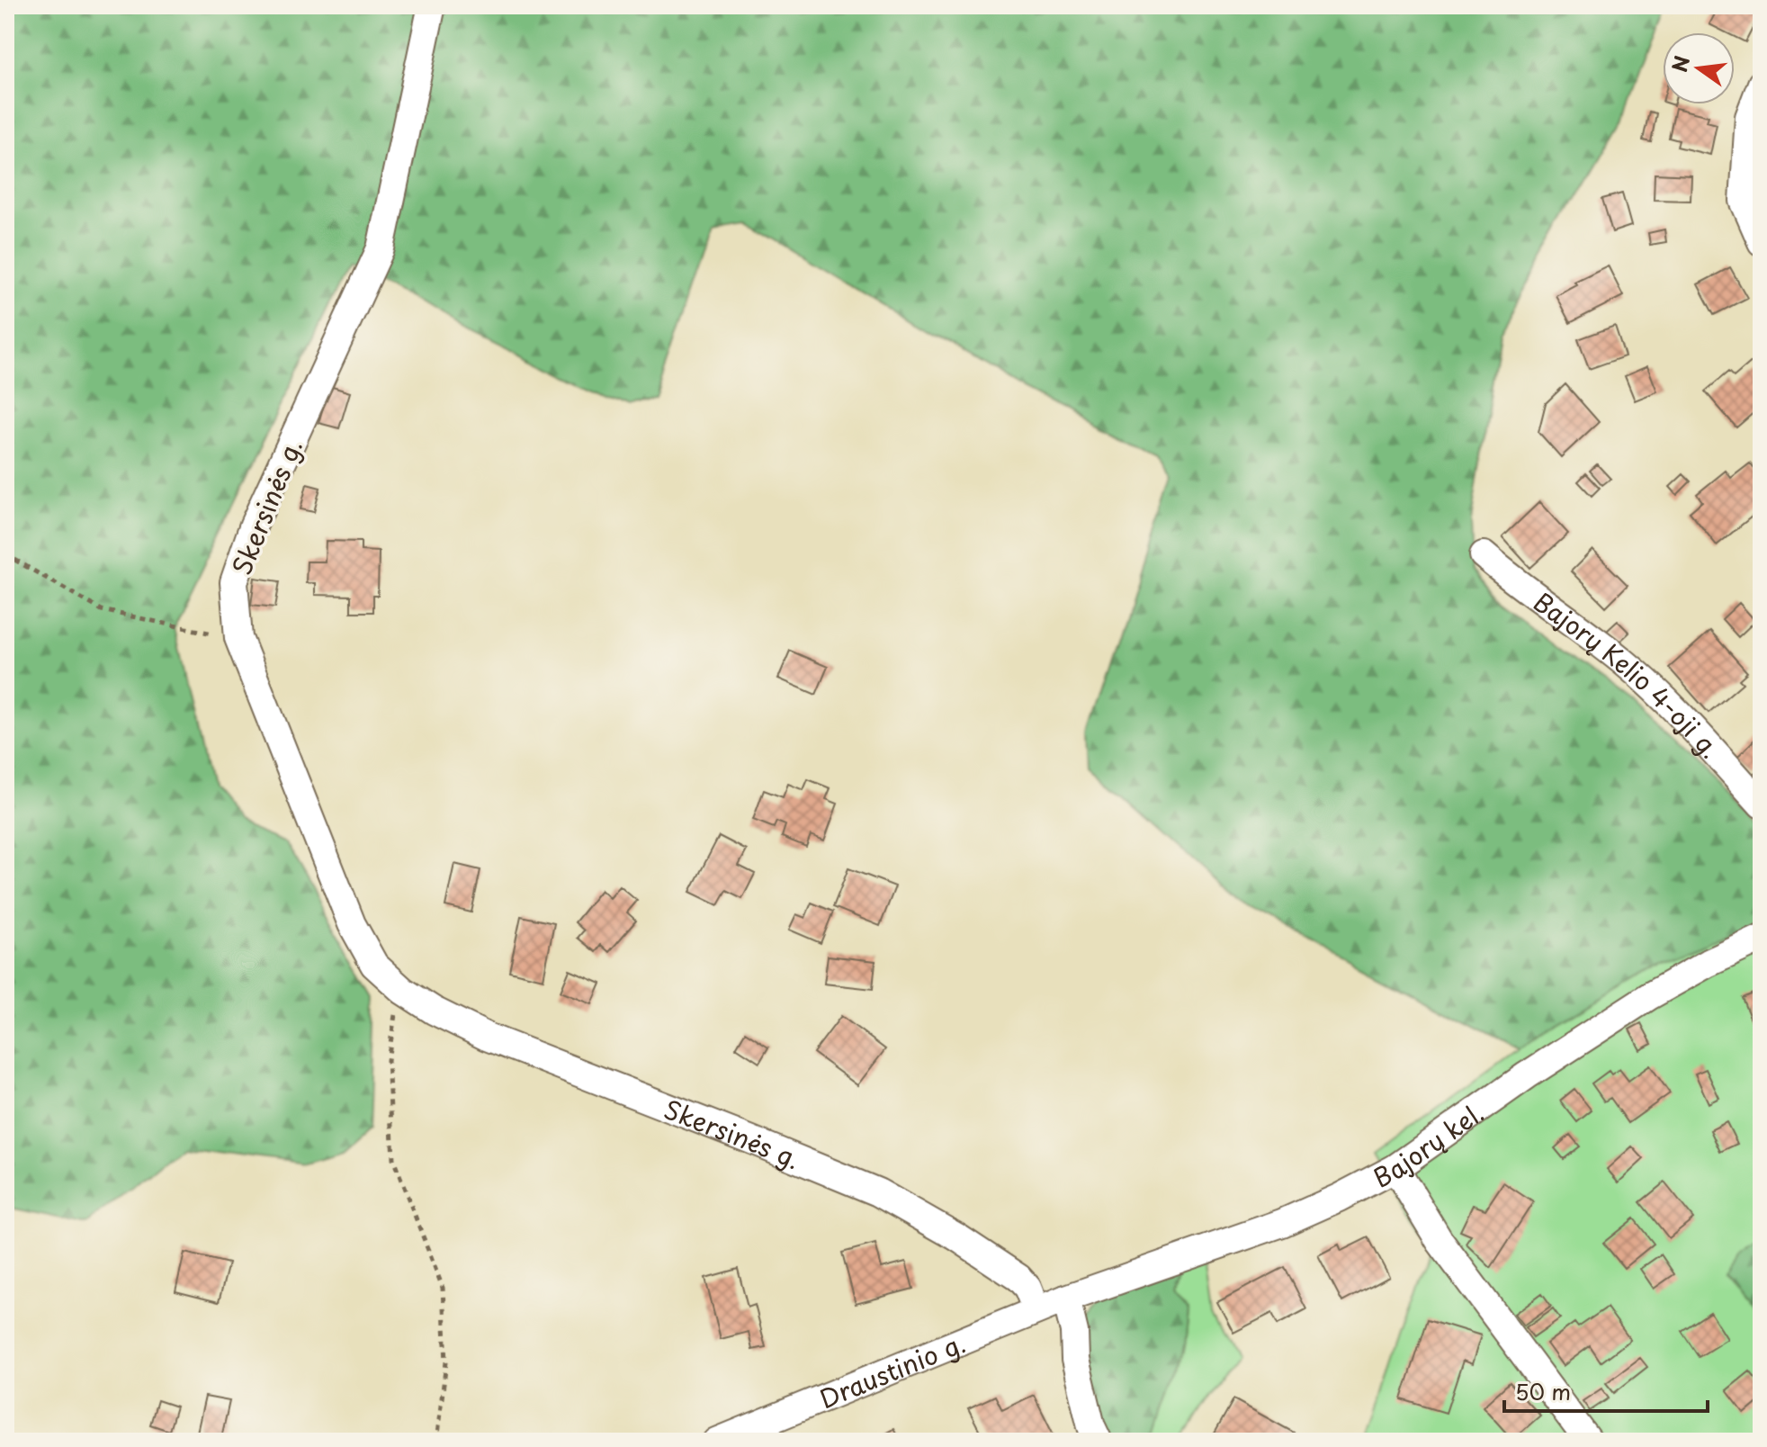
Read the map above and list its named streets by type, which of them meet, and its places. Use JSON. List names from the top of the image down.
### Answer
{
  "streets": {
    "street": [
      "Skersinės g.",
      "Bajorų Kelio 4-oji g.",
      "Bajorų kel.",
      "Draustinio g."
    ]
  },
  "crossings": [
    ["Skersinės g.", "Draustinio g."],
    ["Bajorų kel.", "Draustinio g."]
  ],
  "scale_bar": "50 m",
  "north": "left"
}
